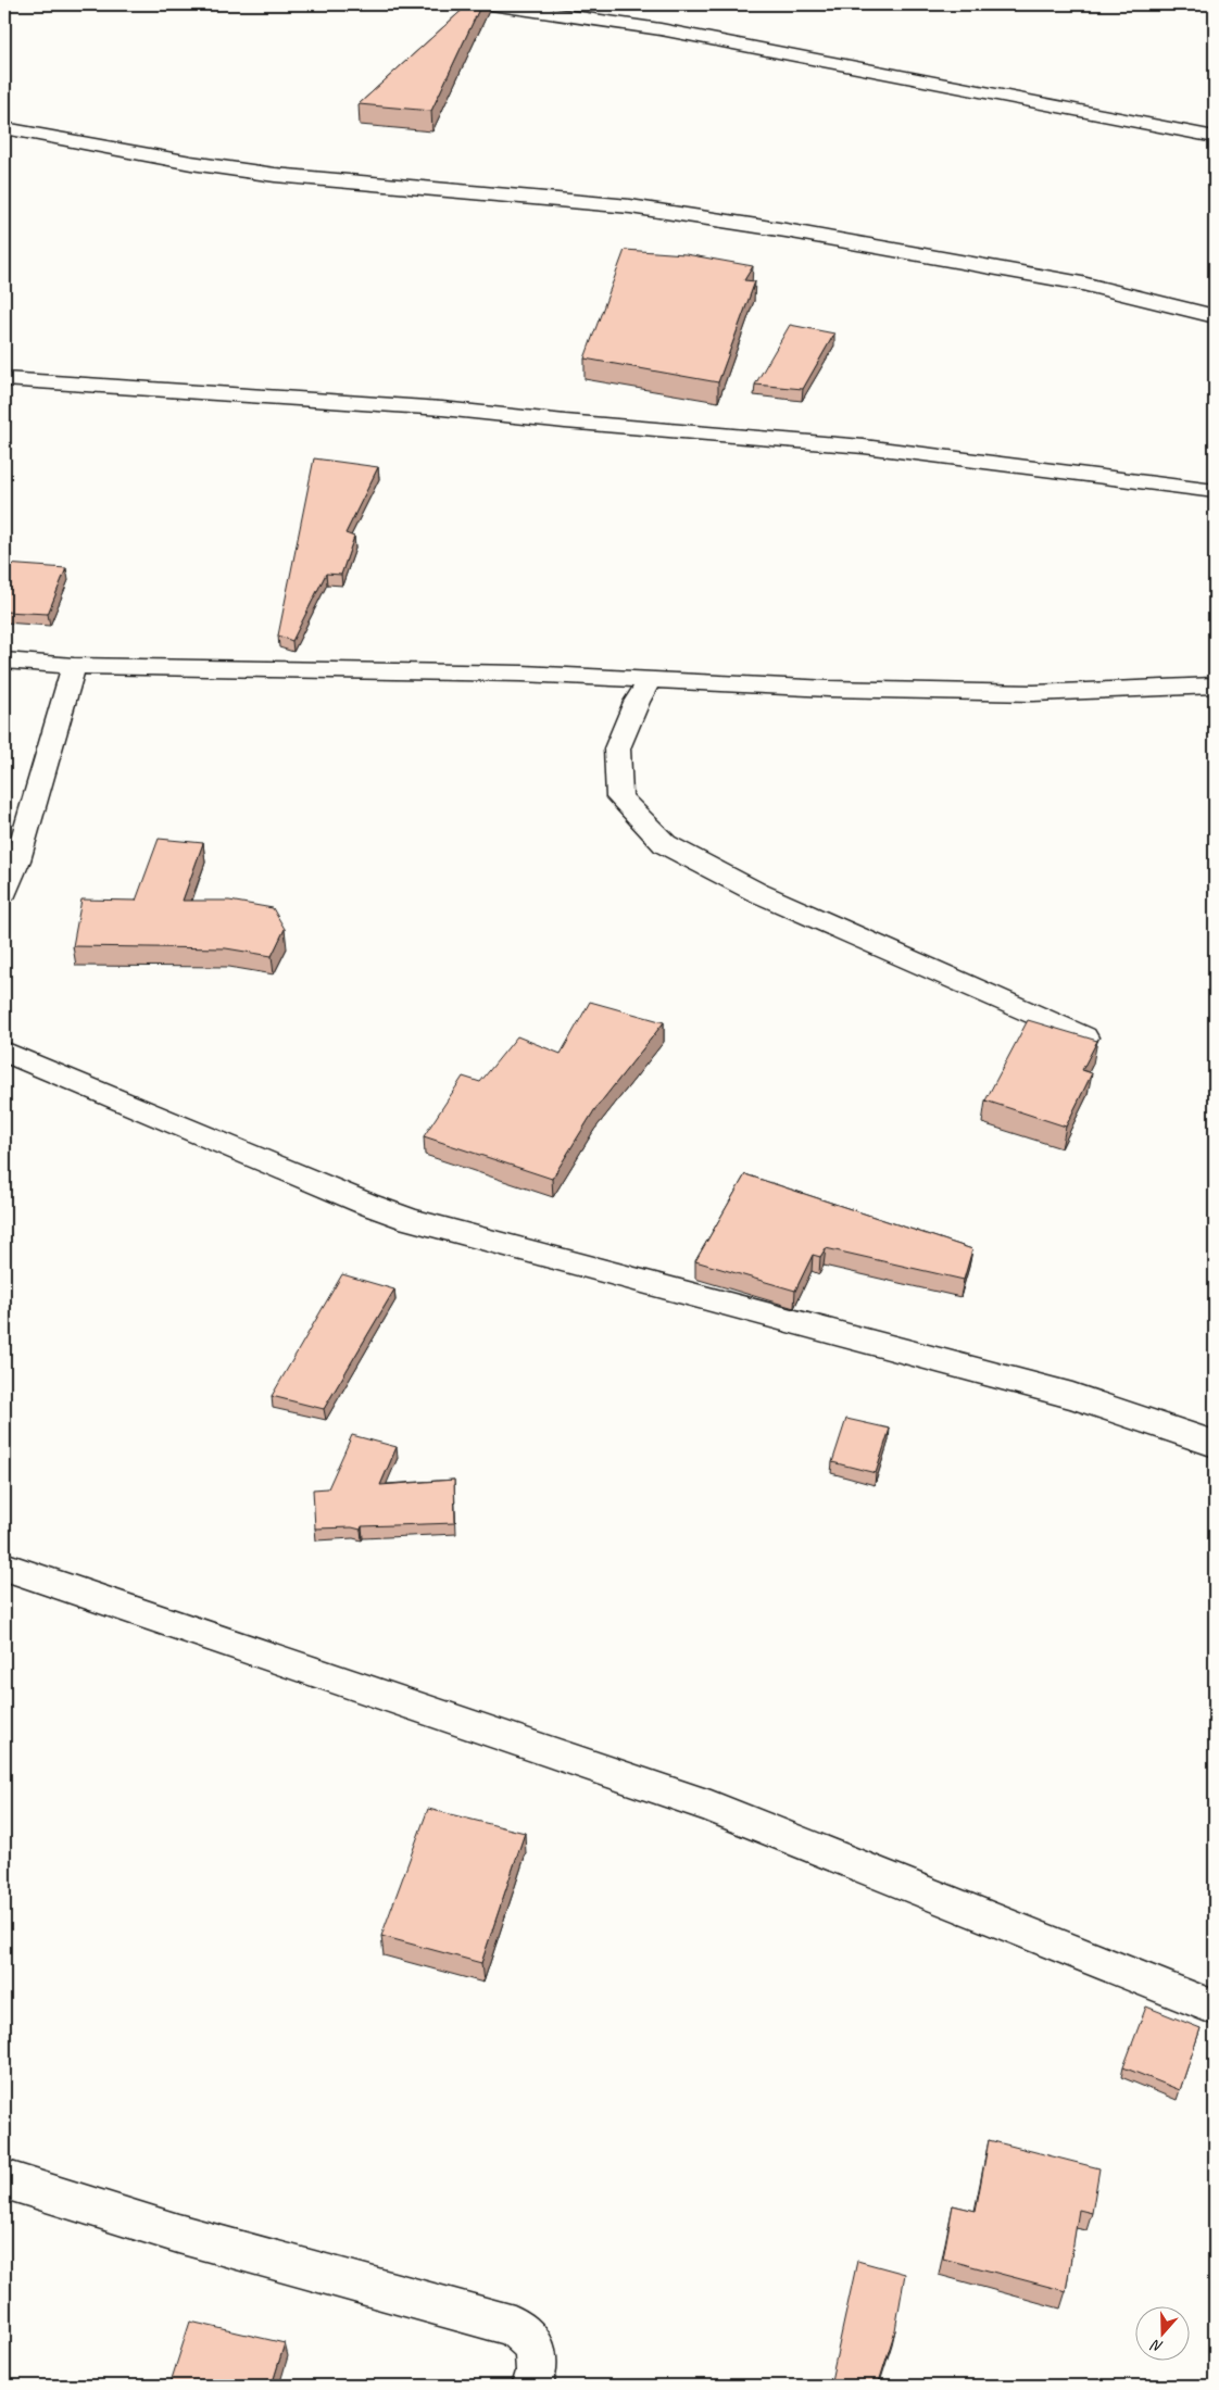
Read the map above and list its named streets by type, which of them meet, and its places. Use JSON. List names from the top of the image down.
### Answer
{
  "north": "bottom"
}
